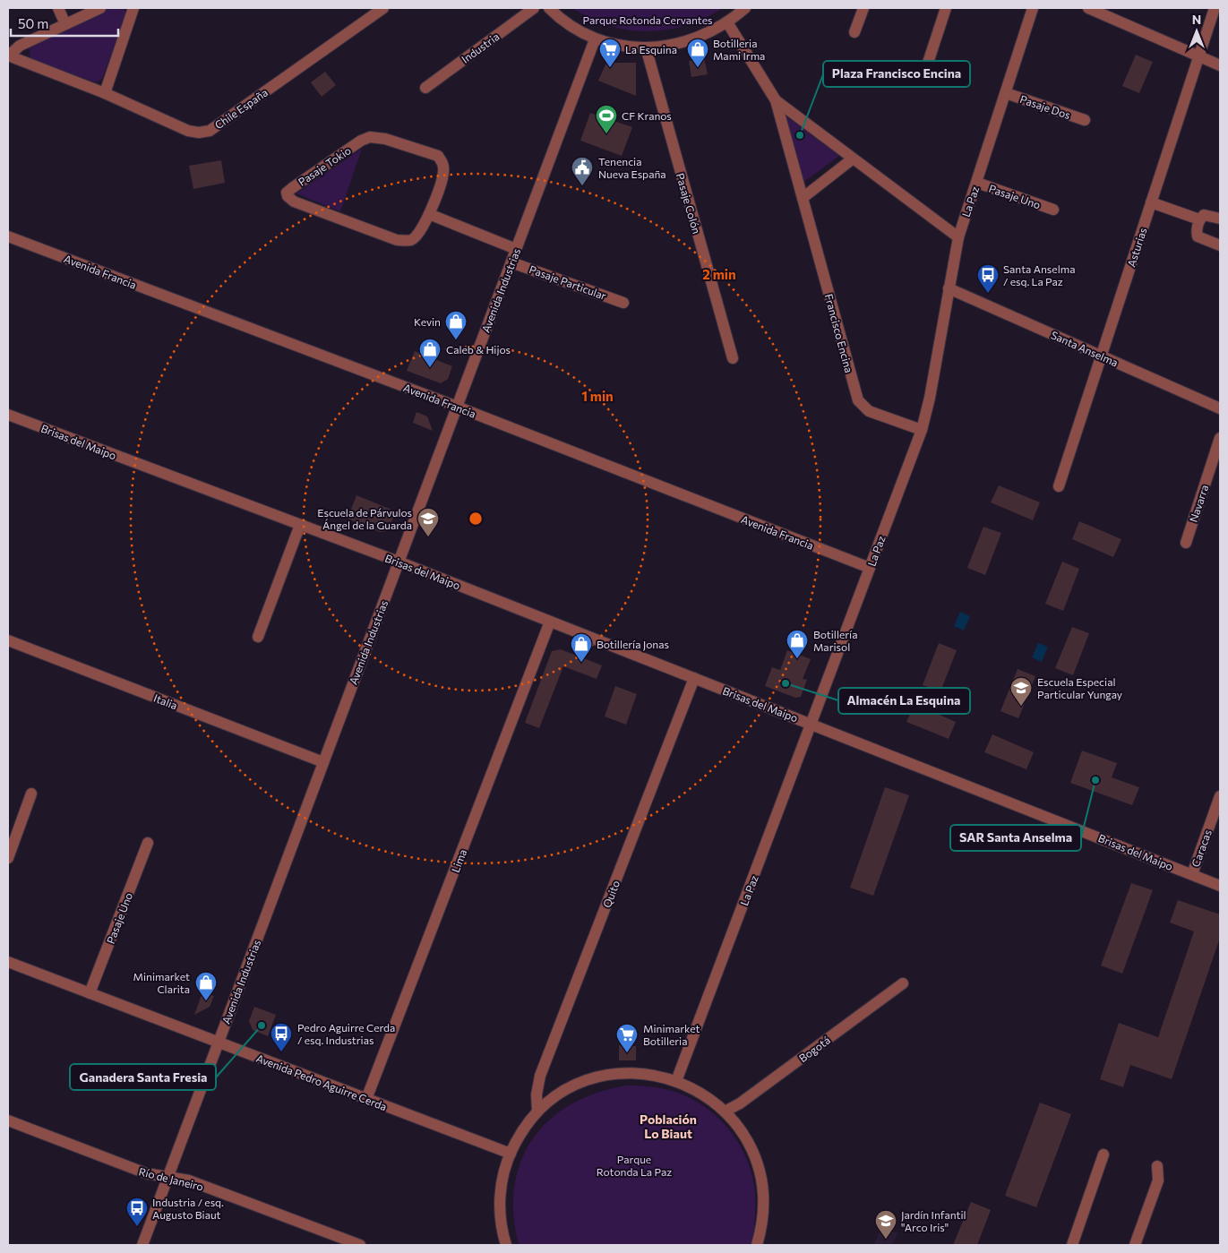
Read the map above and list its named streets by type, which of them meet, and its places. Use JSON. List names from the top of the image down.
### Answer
{
  "streets": {
    "street": [
      "Industria",
      "Pasaje Dos",
      "Chile España",
      "Pasaje Tokio",
      "Pasaje Uno",
      "La Paz",
      "Pasaje Colón",
      "Asturias",
      "Avenida Francia",
      "Pasaje Particular",
      "Avenida Industrias",
      "Francisco Encina",
      "Santa Anselma",
      "Brisas del Maipo",
      "Navarra",
      "Italia",
      "Caracas",
      "Lima",
      "Quito",
      "Bogotá",
      "Avenida Pedro Aguirre Cerda",
      "Río de Janeiro"
    ]
  },
  "crossings": [
    ["Pasaje Dos", "La Paz"],
    ["Pasaje Uno", "La Paz"],
    ["Pasaje Uno", "Avenida Pedro Aguirre Cerda"],
    ["La Paz", "Avenida Francia"],
    ["La Paz", "Francisco Encina"],
    ["La Paz", "Santa Anselma"],
    ["La Paz", "Brisas del Maipo"],
    ["Asturias", "Santa Anselma"],
    ["Avenida Francia", "Avenida Industrias"],
    ["Pasaje Particular", "Avenida Industrias"],
    ["Avenida Industrias", "Brisas del Maipo"],
    ["Avenida Industrias", "Italia"],
    ["Avenida Industrias", "Avenida Pedro Aguirre Cerda"],
    ["Avenida Industrias", "Río de Janeiro"],
    ["Brisas del Maipo", "Caracas"],
    ["Brisas del Maipo", "Lima"],
    ["Brisas del Maipo", "Quito"],
    ["Lima", "Avenida Pedro Aguirre Cerda"]
  ],
  "districts": ["Población Lo Biaut"],
  "parks": ["Parque Rotonda Cervantes", "Parque Rotonda La Paz"],
  "places": {
    "supermarket": ["La Esquina", "Minimarket Botilleria"],
    "shop": [
      "Botilleria Mami Irma",
      "Kevin",
      "Caleb & Hijos",
      "Botillería Marisol",
      "Botillería Jonas",
      "Minimarket Clarita"
    ],
    "sports": ["CF Kranos"],
    "other": [
      "Plaza Francisco Encina",
      "Almacén La Esquina",
      "SAR Santa Anselma",
      "Ganadera Santa Fresia"
    ],
    "public building": ["Tenencia Nueva España"],
    "bus stop": ["Santa Anselma / esq. La Paz", "Pedro Aguirre Cerda / esq. Industrias", "Industria / esq. Augusto Biaut"],
    "school or university": ["Escuela de Párvulos Ángel de la Guarda", "Escuela Especial Particular Yungay", "Jardín Infantil \"Arco Iris\""]
  },
  "scale_bar": "50 m",
  "north": "top",
  "rings": ["2 min", "1 min"]
}
